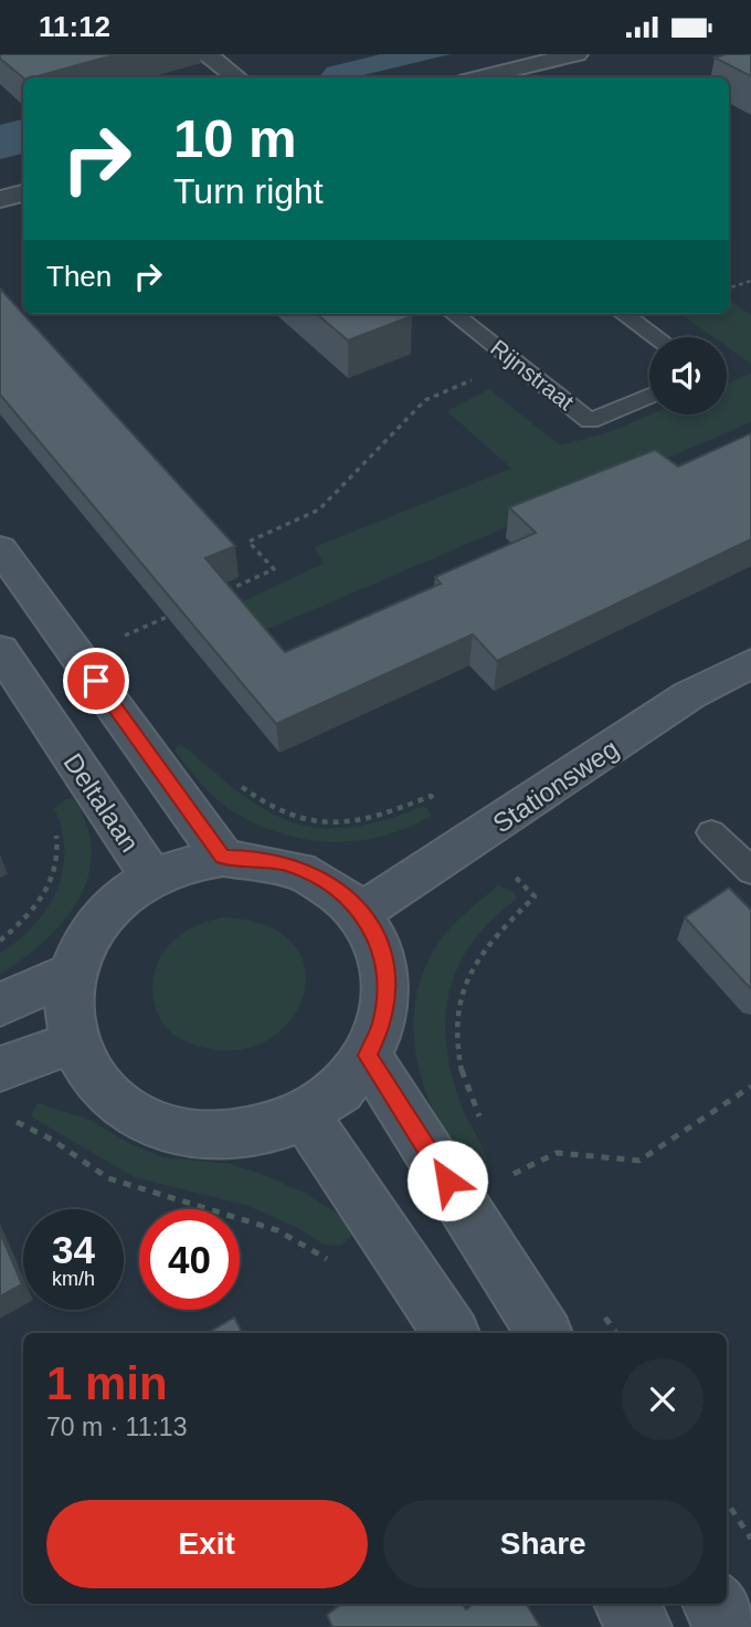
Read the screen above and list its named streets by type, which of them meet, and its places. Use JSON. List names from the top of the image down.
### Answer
{
  "streets": {
    "street": ["Stationsweg", "Deltalaan"],
    "lane": ["Rijnstraat"]
  },
  "page": {
    "status": "11:12",
    "turn": ["10 m", "Turn right"],
    "then": "Then",
    "speed": "34 km/h",
    "limit": "40",
    "heading": ["1 min", "70 m · 11:13"],
    "buttons": ["Exit", "Share"]
  }
}
